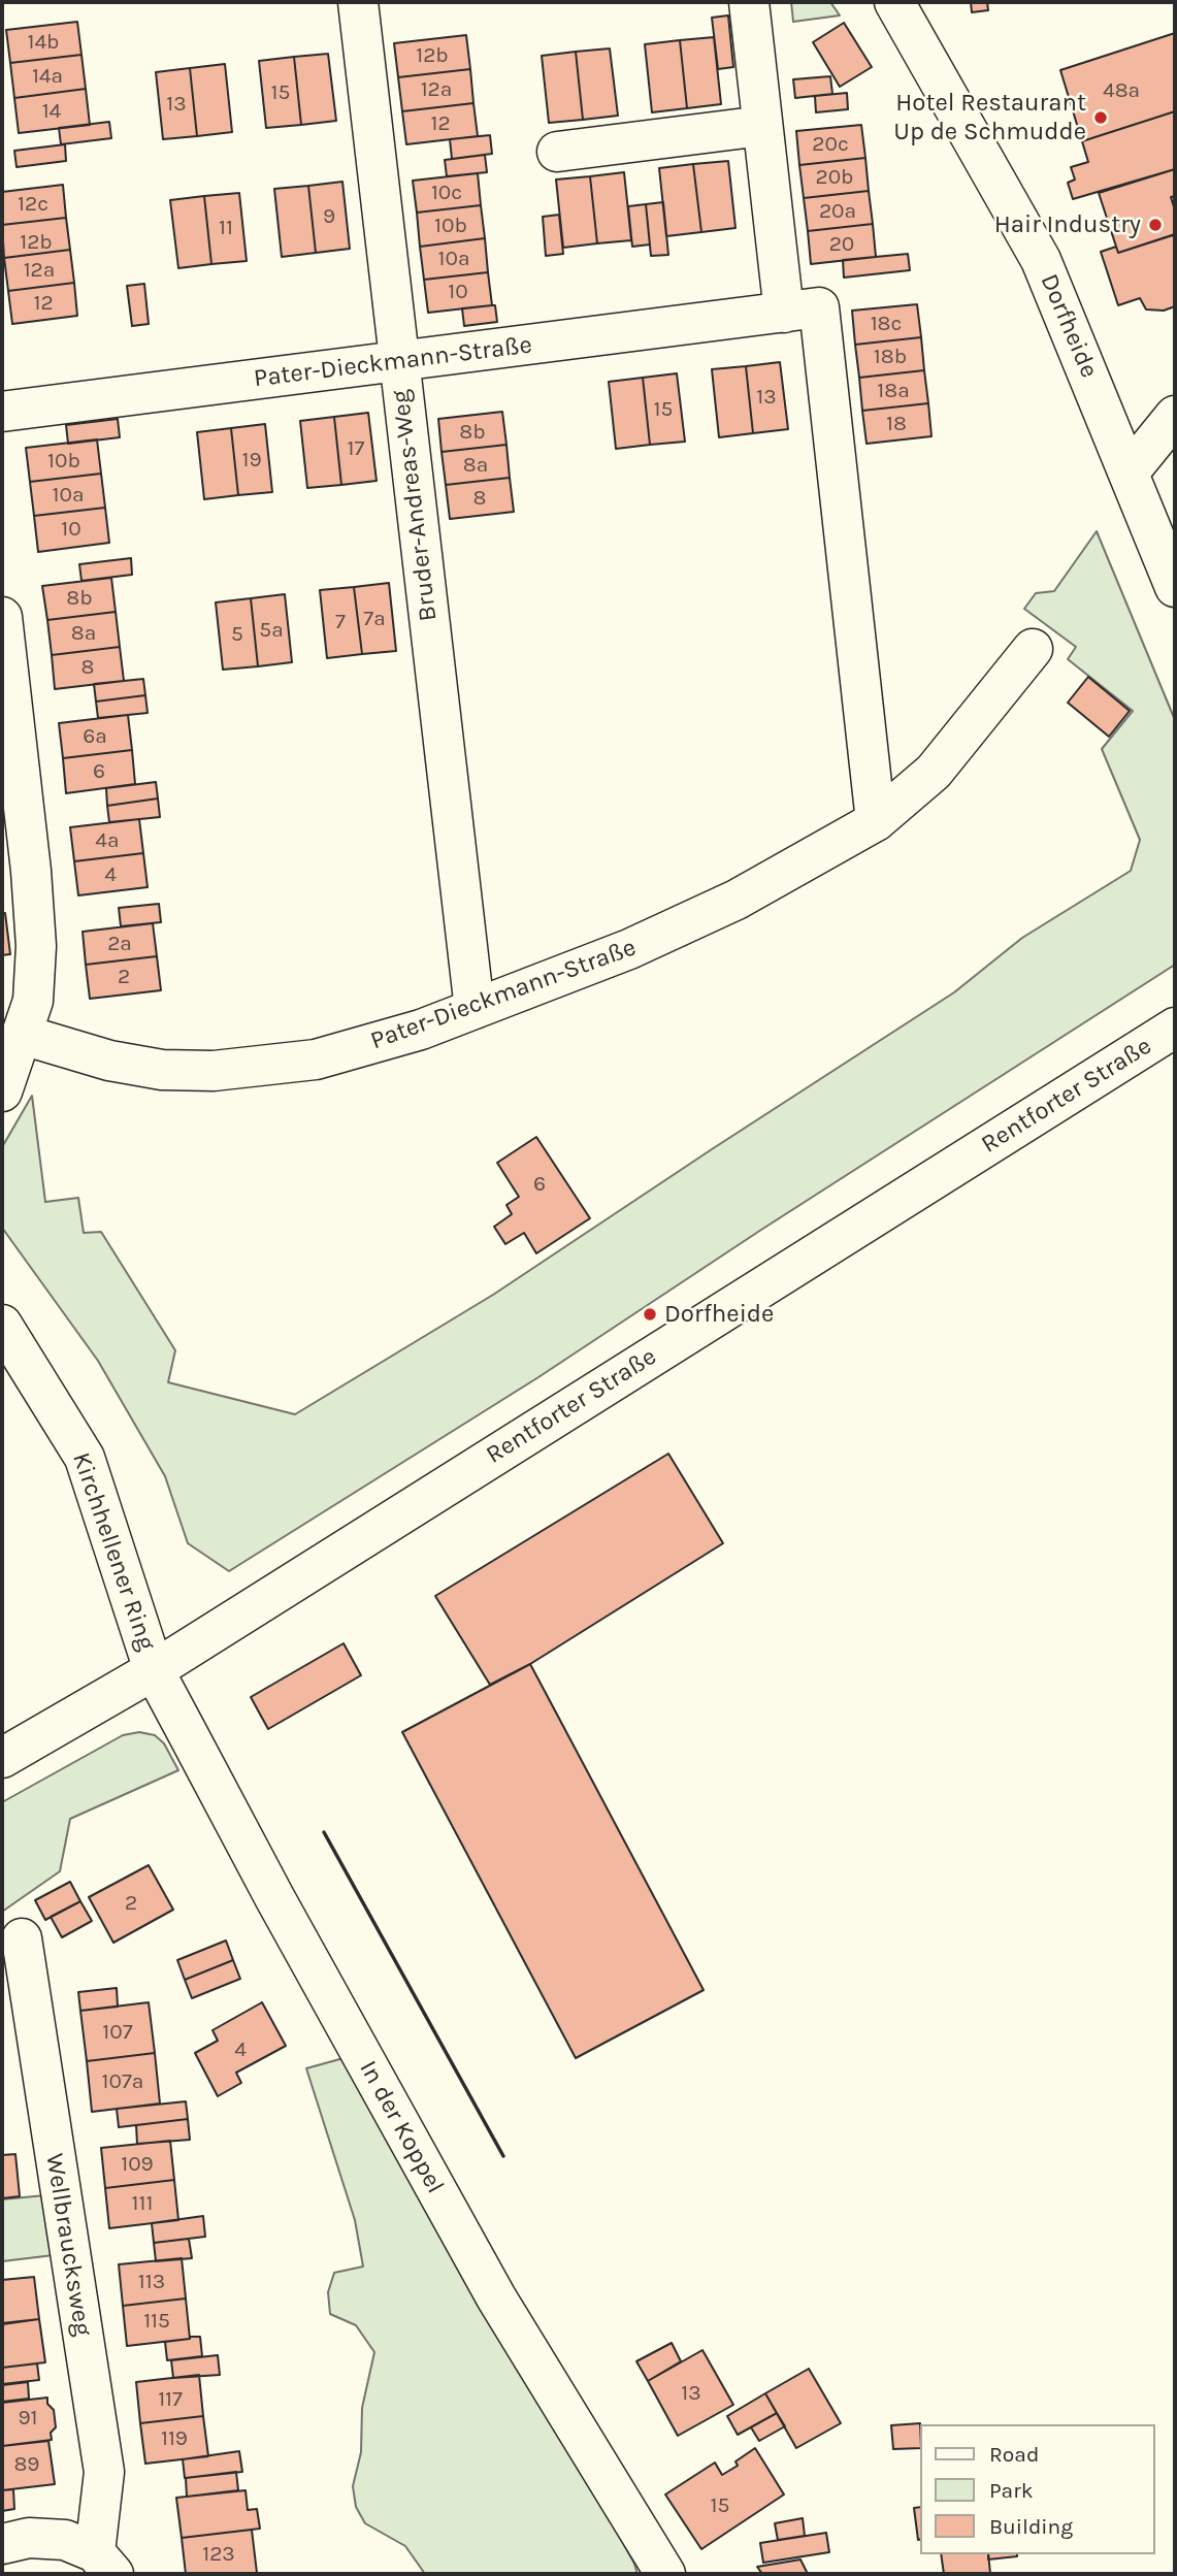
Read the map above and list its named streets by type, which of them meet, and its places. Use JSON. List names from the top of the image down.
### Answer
{
  "streets": {
    "street": [
      "Dorfheide",
      "Pater-Dieckmann-Straße",
      "Bruder-Andreas-Weg",
      "Rentforter Straße",
      "Kirchhellener Ring",
      "In der Koppel",
      "Wellbraucksweg"
    ]
  },
  "crossings": [
    ["Pater-Dieckmann-Straße", "Bruder-Andreas-Weg"],
    ["Rentforter Straße", "Kirchhellener Ring"],
    ["Rentforter Straße", "In der Koppel"],
    ["Kirchhellener Ring", "In der Koppel"]
  ],
  "places": ["Hotel Restaurant Up de Schmudde", "Hair Industry", "Dorfheide"],
  "house_numbers": [
    "14b",
    "12b",
    "14a",
    "12a",
    "48a",
    "15",
    "13",
    "14",
    "12",
    "20c",
    "20b",
    "10c",
    "12c",
    "20a",
    "9",
    "10b",
    "11",
    "12b",
    "20",
    "10a",
    "12a",
    "10",
    "12",
    "18c",
    "18b",
    "18a",
    "13",
    "15",
    "18",
    "8b",
    "17",
    "19",
    "10b",
    "8a",
    "10a",
    "8",
    "10",
    "8b",
    "7a",
    "7",
    "5a",
    "8a",
    "5",
    "8",
    "6a",
    "6",
    "4a",
    "4",
    "2a",
    "2",
    "6",
    "2",
    "107",
    "4",
    "107a",
    "109",
    "111",
    "113",
    "115",
    "13",
    "117",
    "91",
    "119",
    "89",
    "15",
    "123"
  ],
  "legend": ["Road", "Park", "Building"]
}
